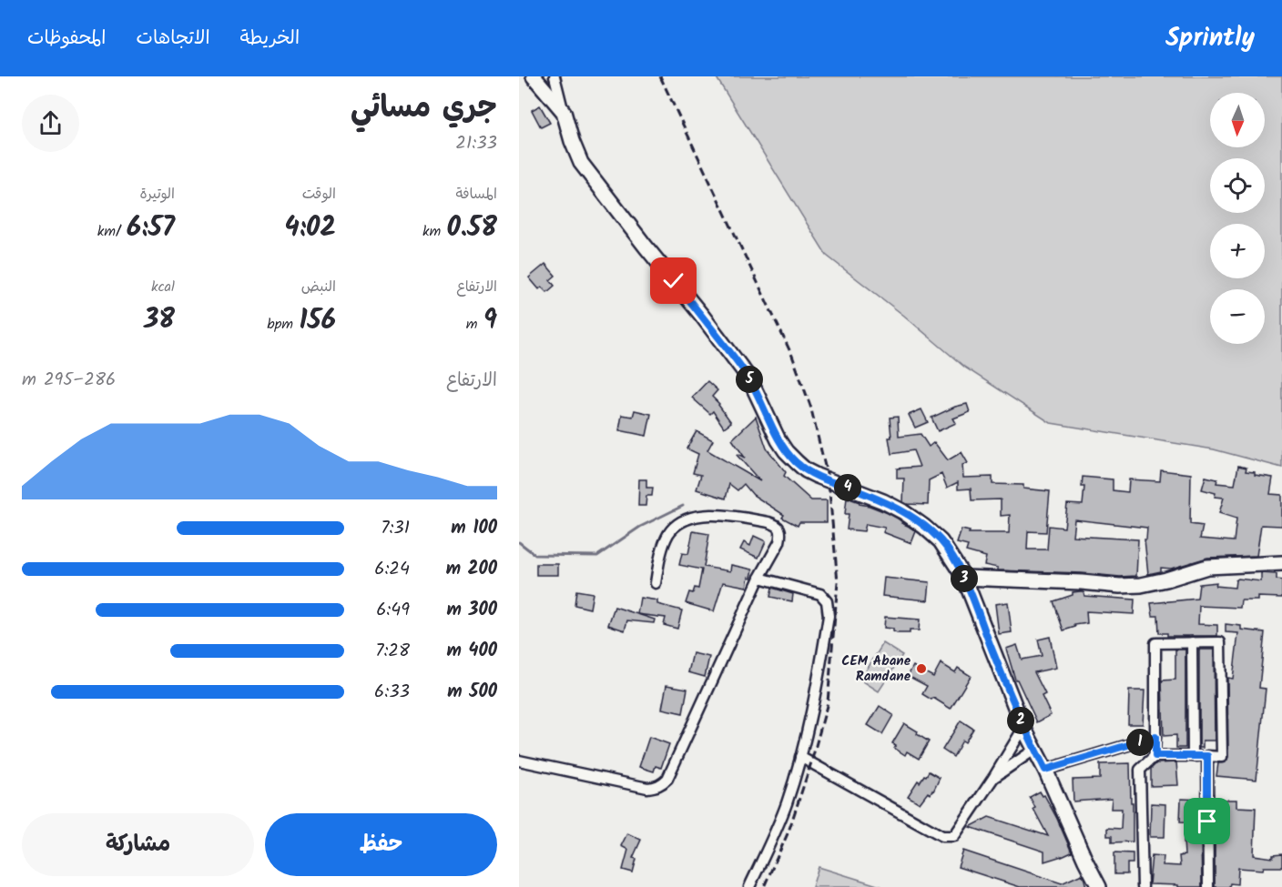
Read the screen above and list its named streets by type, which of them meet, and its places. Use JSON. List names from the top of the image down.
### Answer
{
  "places": ["CEM Abane Ramdane"],
  "north": "bottom",
  "page": {
    "header": "Sprintly",
    "nav": ["الخريطة", "الاتجاهات", "المحفوظات"],
    "heading": ["جري مسائي", "21:33"],
    "map_buttons": ["+", "−"],
    "stats": [
      ["المسافة", "0.58 km"],
      ["الوقت", "4:02"],
      ["الوتيرة", "6:57 /km"],
      ["الارتفاع", "9 m"],
      ["النبض", "156 bpm"],
      ["kcal", "38"]
    ],
    "chart": ["الارتفاع", "286–295 m"],
    "pins": [
      "5",
      "4",
      "3",
      "2",
      "1"
    ],
    "list": [
      {
        "name": "100 m",
        "note": "7:31"
      },
      {
        "name": "200 m",
        "note": "6:24"
      },
      {
        "name": "300 m",
        "note": "6:49"
      },
      {
        "name": "400 m",
        "note": "7:28"
      },
      {
        "name": "500 m",
        "note": "6:33"
      }
    ],
    "buttons": ["حفظ", "مشاركة"]
  }
}
